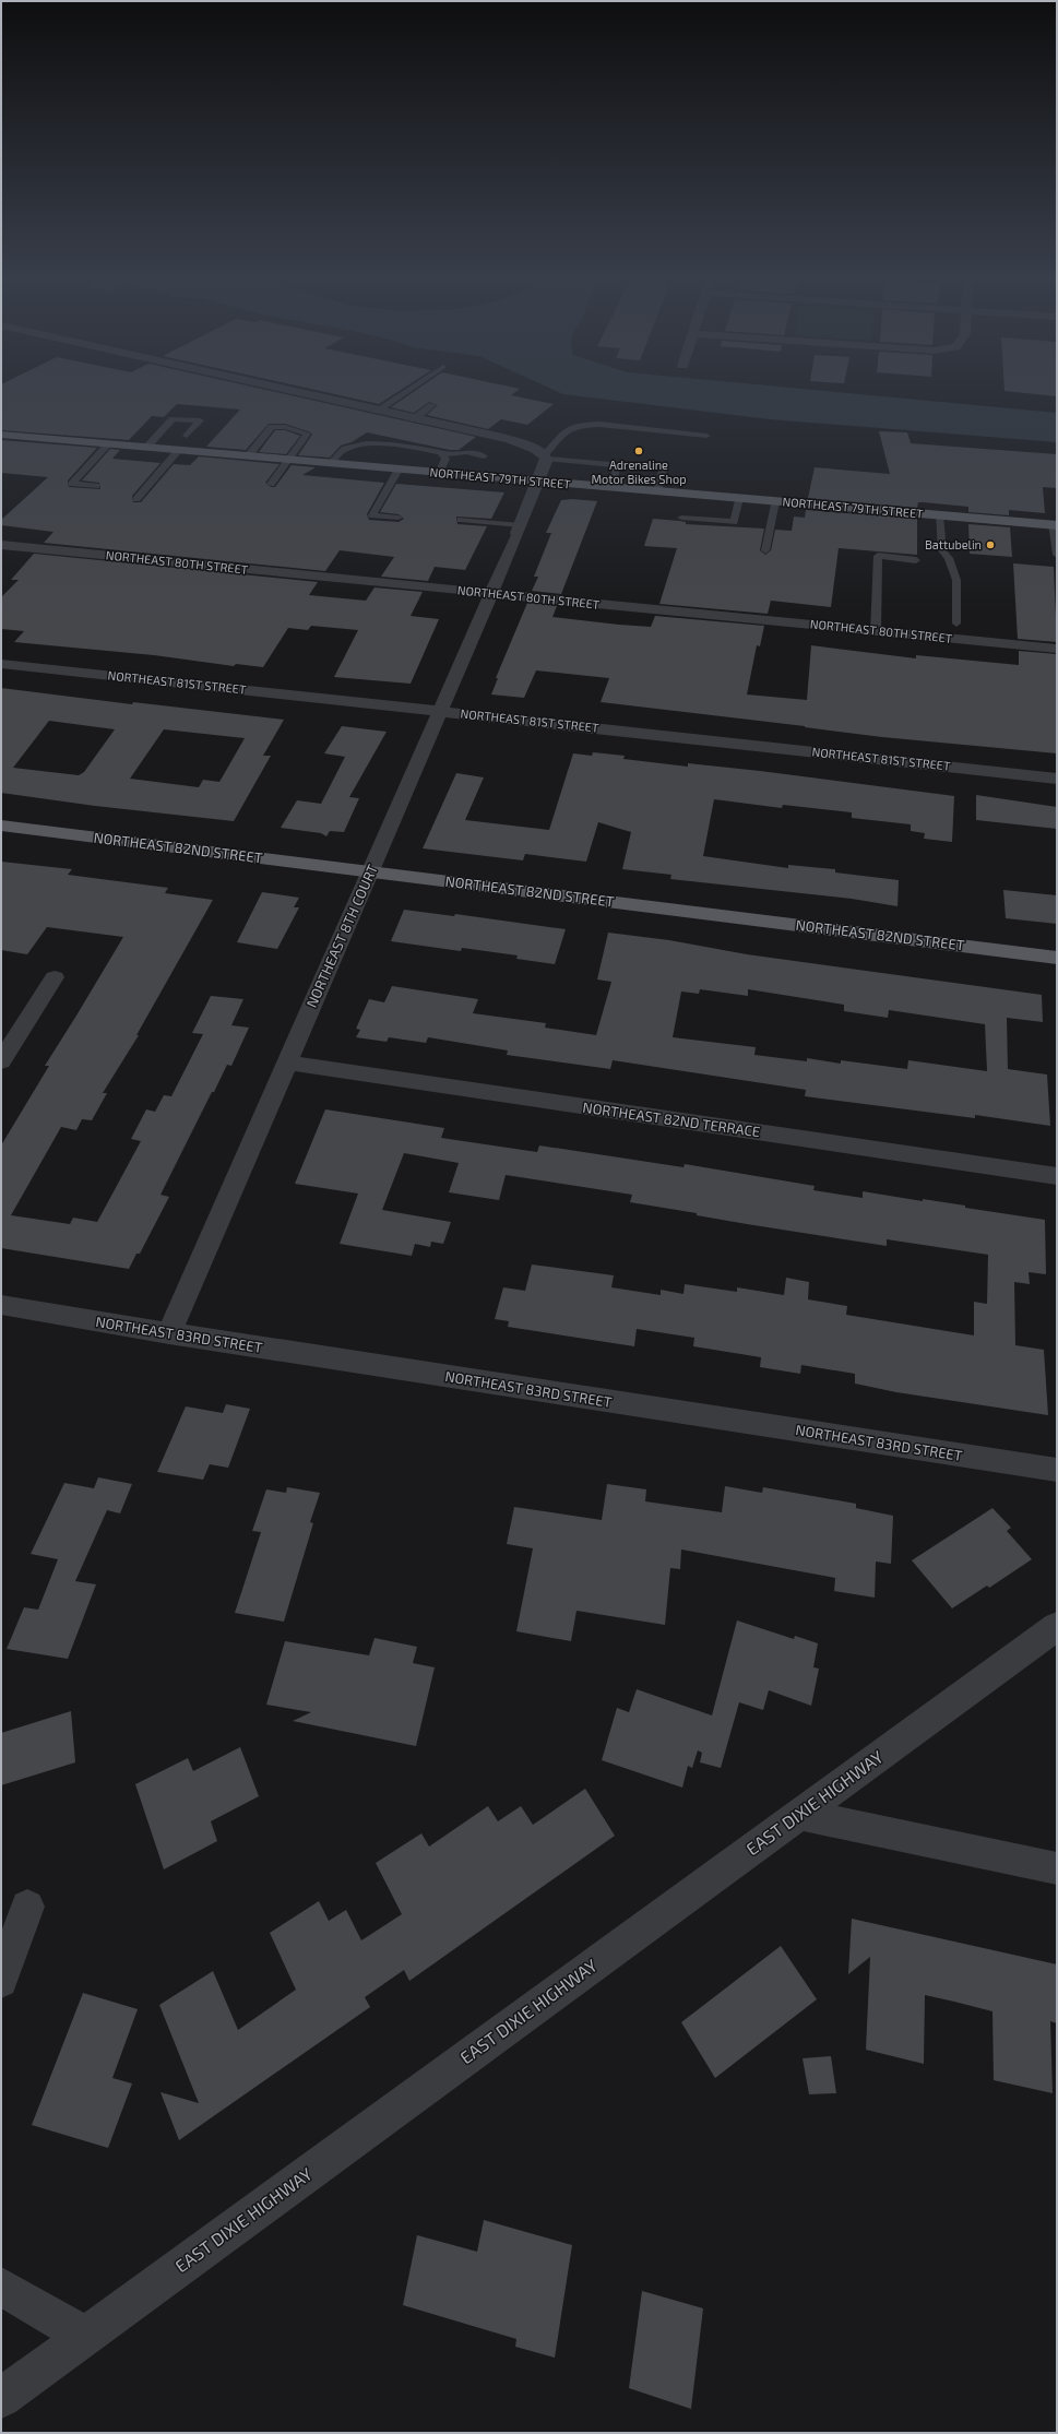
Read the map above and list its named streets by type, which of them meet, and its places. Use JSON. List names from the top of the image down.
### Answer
{
  "streets": {
    "main road": ["NORTHEAST 79TH STREET", "NORTHEAST 82ND STREET"],
    "street": [
      "NORTHEAST 80TH STREET",
      "NORTHEAST 81ST STREET",
      "NORTHEAST 8TH COURT",
      "NORTHEAST 82ND TERRACE",
      "NORTHEAST 83RD STREET",
      "EAST DIXIE HIGHWAY"
    ]
  },
  "crossings": [
    ["NORTHEAST 79TH STREET", "NORTHEAST 8TH COURT"],
    ["NORTHEAST 80TH STREET", "NORTHEAST 8TH COURT"],
    ["NORTHEAST 81ST STREET", "NORTHEAST 8TH COURT"],
    ["NORTHEAST 82ND STREET", "NORTHEAST 8TH COURT"],
    ["NORTHEAST 8TH COURT", "NORTHEAST 82ND TERRACE"],
    ["NORTHEAST 8TH COURT", "NORTHEAST 83RD STREET"]
  ],
  "places": ["Adrenaline Motor Bikes Shop", "Battubelin"]
}
